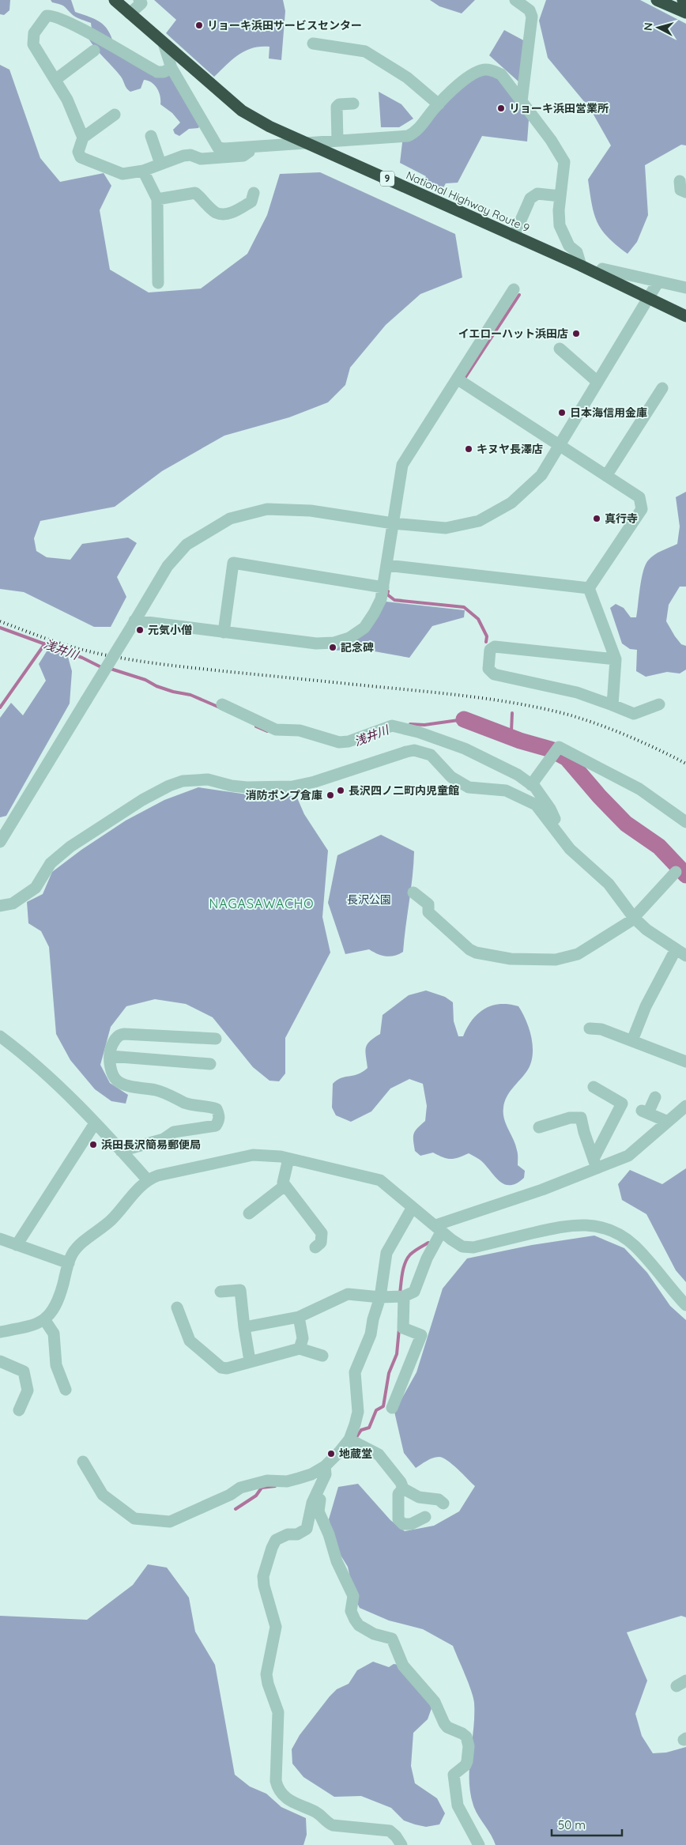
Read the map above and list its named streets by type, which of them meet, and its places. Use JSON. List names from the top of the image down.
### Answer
{
  "streets": {
    "highway": ["9", "National Highway Route 9"]
  },
  "districts": ["NAGASAWACHO"],
  "water": ["浅井川"],
  "parks": ["長沢公園"],
  "places": [
    "リョーキ浜田サービスセンター",
    "リョーキ浜田営業所",
    "イエローハット浜田店",
    "日本海信用金庫",
    "キヌヤ長澤店",
    "真行寺",
    "元気小僧",
    "記念碑",
    "長沢四ノ二町内児童館",
    "消防ポンプ倉庫",
    "浜田長沢簡易郵便局",
    "地蔵堂"
  ],
  "scale_bar": "50 m",
  "north": "left"
}
